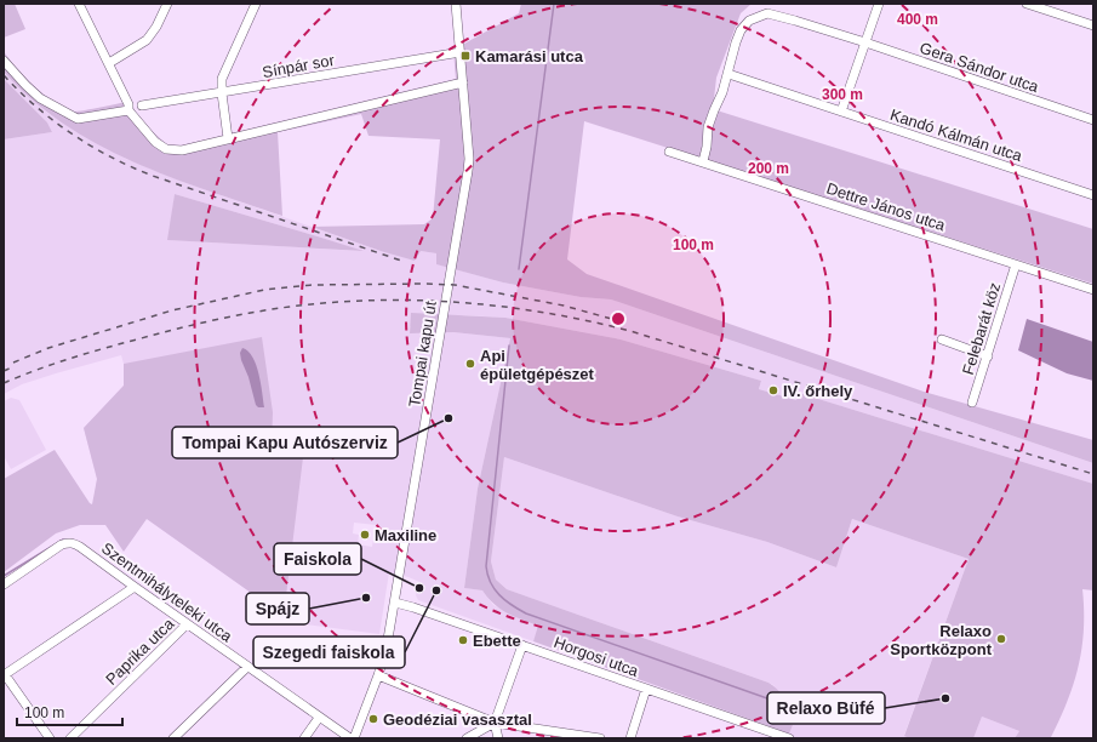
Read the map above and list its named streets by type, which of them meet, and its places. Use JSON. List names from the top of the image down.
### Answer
{
  "streets": {
    "street": [
      "Sínpár sor",
      "Gera Sándor utca",
      "Kandó Kálmán utca",
      "Dettre János utca",
      "Felebarát köz",
      "Tompai kapu út",
      "Szentmihályteleki utca",
      "Paprika utca",
      "Horgosi utca"
    ]
  },
  "crossings": [
    ["Sínpár sor", "Tompai kapu út"],
    ["Gera Sándor utca", "Kandó Kálmán utca"],
    ["Gera Sándor utca", "Dettre János utca"],
    ["Dettre János utca", "Felebarát köz"],
    ["Tompai kapu út", "Szentmihályteleki utca"],
    ["Tompai kapu út", "Horgosi utca"],
    ["Szentmihályteleki utca", "Paprika utca"]
  ],
  "places": {
    "transit": ["Kamarási utca"],
    "other": [
      "Api épületgépészet",
      "IV. őrhely",
      "Tompai Kapu Autószerviz",
      "Maxiline",
      "Faiskola",
      "Szegedi faiskola",
      "Spájz",
      "Relaxo Sportközpont",
      "Ebette",
      "Relaxo Büfé",
      "Geodéziai vasasztal"
    ]
  },
  "scale_bar": "100 m",
  "rings": [
    "400 m",
    "300 m",
    "200 m",
    "100 m"
  ]
}
